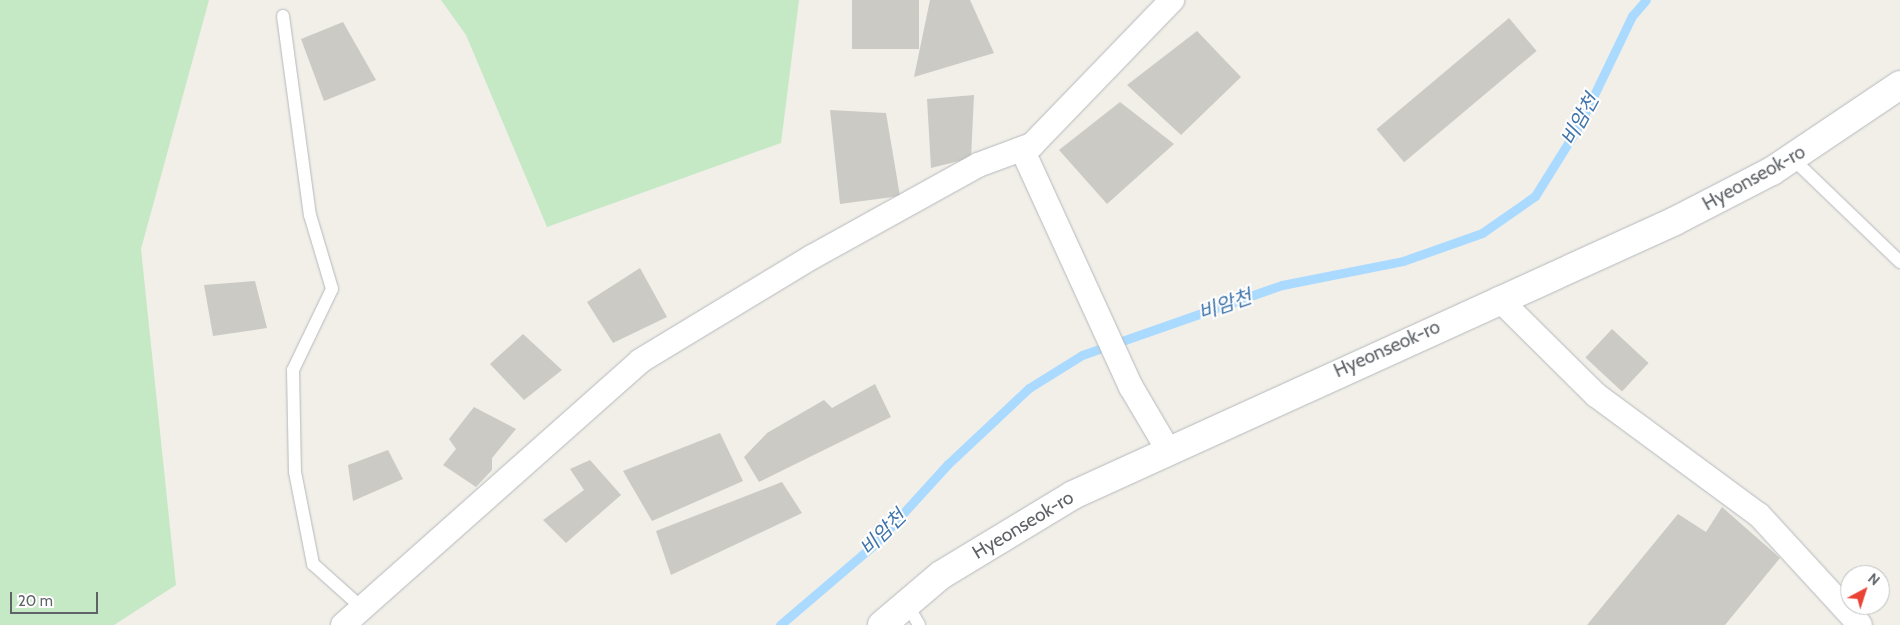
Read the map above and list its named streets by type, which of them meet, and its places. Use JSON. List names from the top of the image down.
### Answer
{
  "streets": {
    "street": ["Hyeonseok-ro"]
  },
  "water": ["비암천"],
  "scale_bar": "20 m",
  "north": "top right"
}
